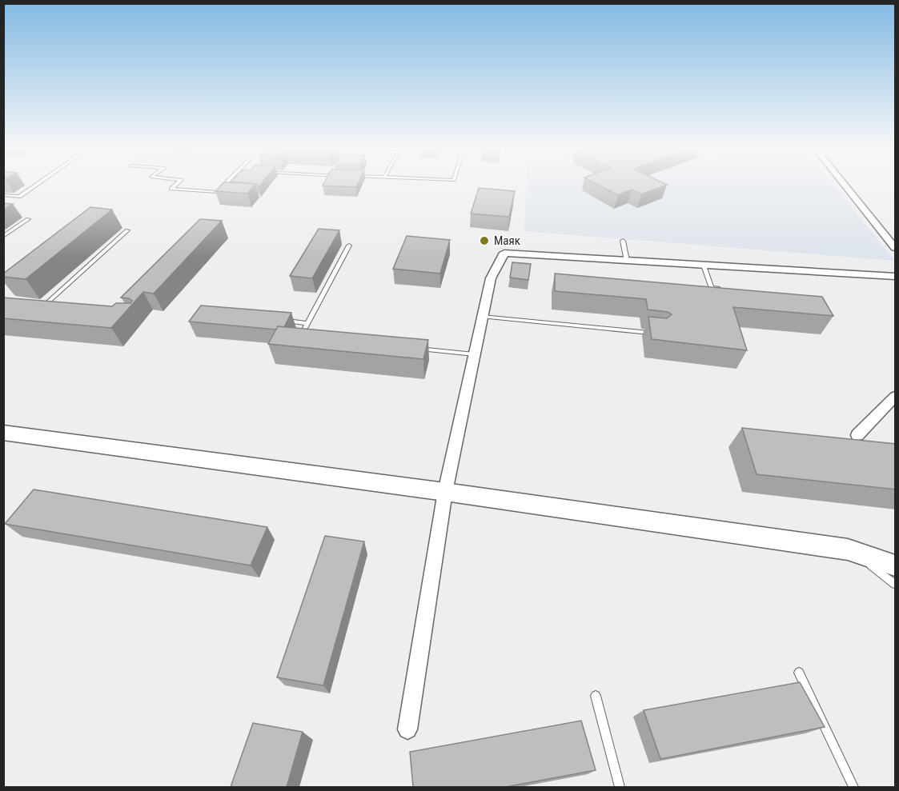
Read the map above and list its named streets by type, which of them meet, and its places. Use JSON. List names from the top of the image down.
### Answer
{
  "places": ["Маяк"]
}
